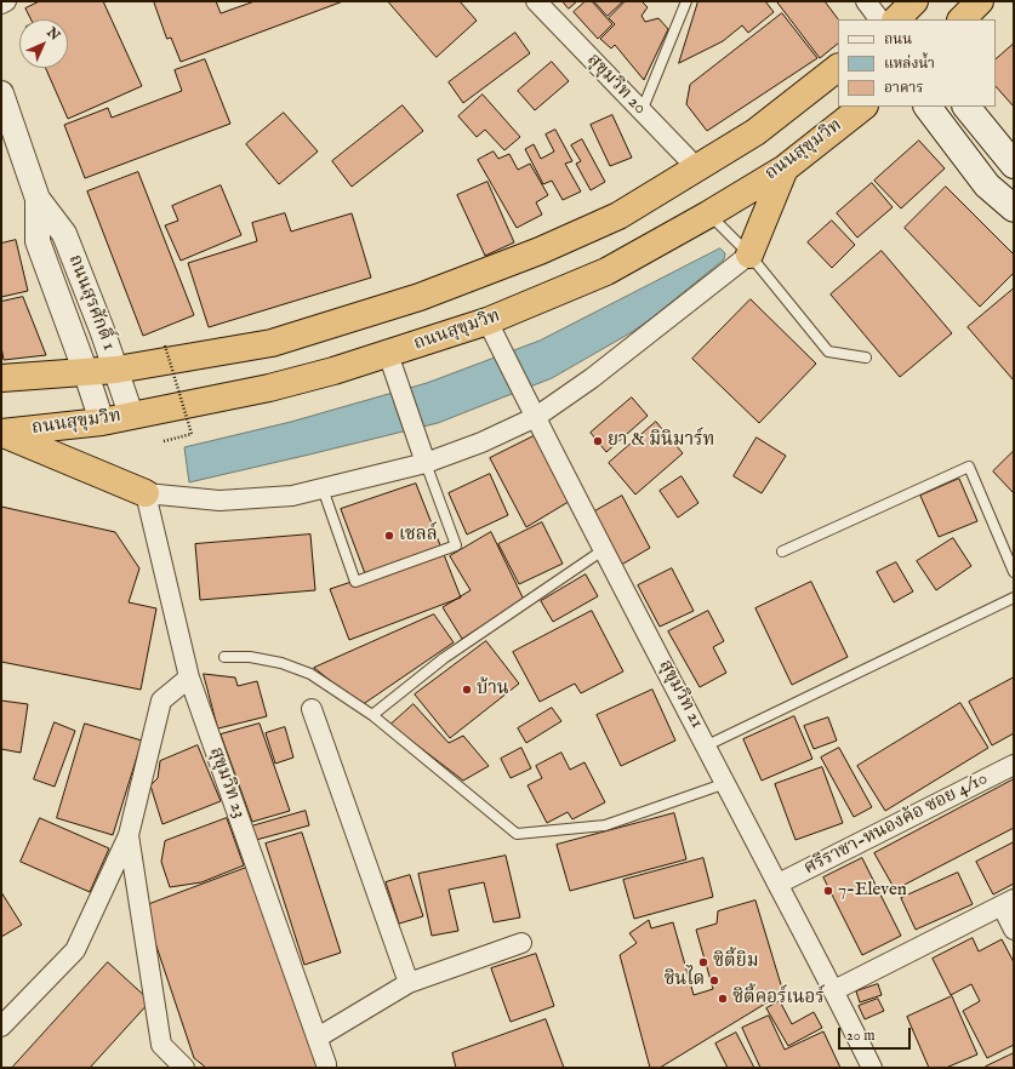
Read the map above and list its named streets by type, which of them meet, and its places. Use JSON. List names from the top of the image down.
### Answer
{
  "streets": {
    "highway": ["ถนนสุขุมวิท"],
    "street": [
      "สุขุมวิท 20",
      "ถนนสุรศักดิ์ 1",
      "สุขุมวิท 21",
      "สุขุมวิท 23",
      "ศรีราชา-หนองค้อ ซอย 4/10"
    ]
  },
  "crossings": [
    ["ถนนสุขุมวิท", "ถนนสุรศักดิ์ 1"],
    ["ถนนสุขุมวิท", "สุขุมวิท 21"],
    ["สุขุมวิท 21", "ศรีราชา-หนองค้อ ซอย 4/10"]
  ],
  "places": [
    "ยา & มินิมาร์ท",
    "เชลล์",
    "บ้าน",
    "7-Eleven",
    "ซิตี้ยิม",
    "ชินได",
    "ซิตี้คอร์เนอร์"
  ],
  "legend": ["ถนน", "แหล่งน้ำ", "อาคาร"],
  "scale_bar": "20 m",
  "north": "top right"
}
